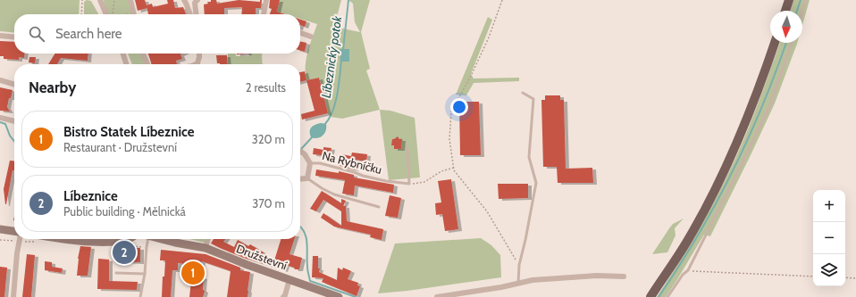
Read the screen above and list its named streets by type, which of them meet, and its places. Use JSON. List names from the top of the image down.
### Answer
{
  "streets": {
    "street": ["Na Rybníčku", "Družstevní"]
  },
  "water": ["Líbeznický potok"],
  "north": "bottom",
  "page": {
    "search": "Search here",
    "heading": ["Nearby", "2 results"],
    "list": [
      {
        "mark": "1",
        "name": "Bistro Statek Líbeznice",
        "note": "Restaurant · Družstevní",
        "value": "320 m"
      },
      {
        "mark": "2",
        "name": "Líbeznice",
        "note": "Public building · Mělnická",
        "value": "370 m"
      }
    ],
    "map_buttons": ["+", "−"],
    "pins": ["2", "1"]
  }
}
